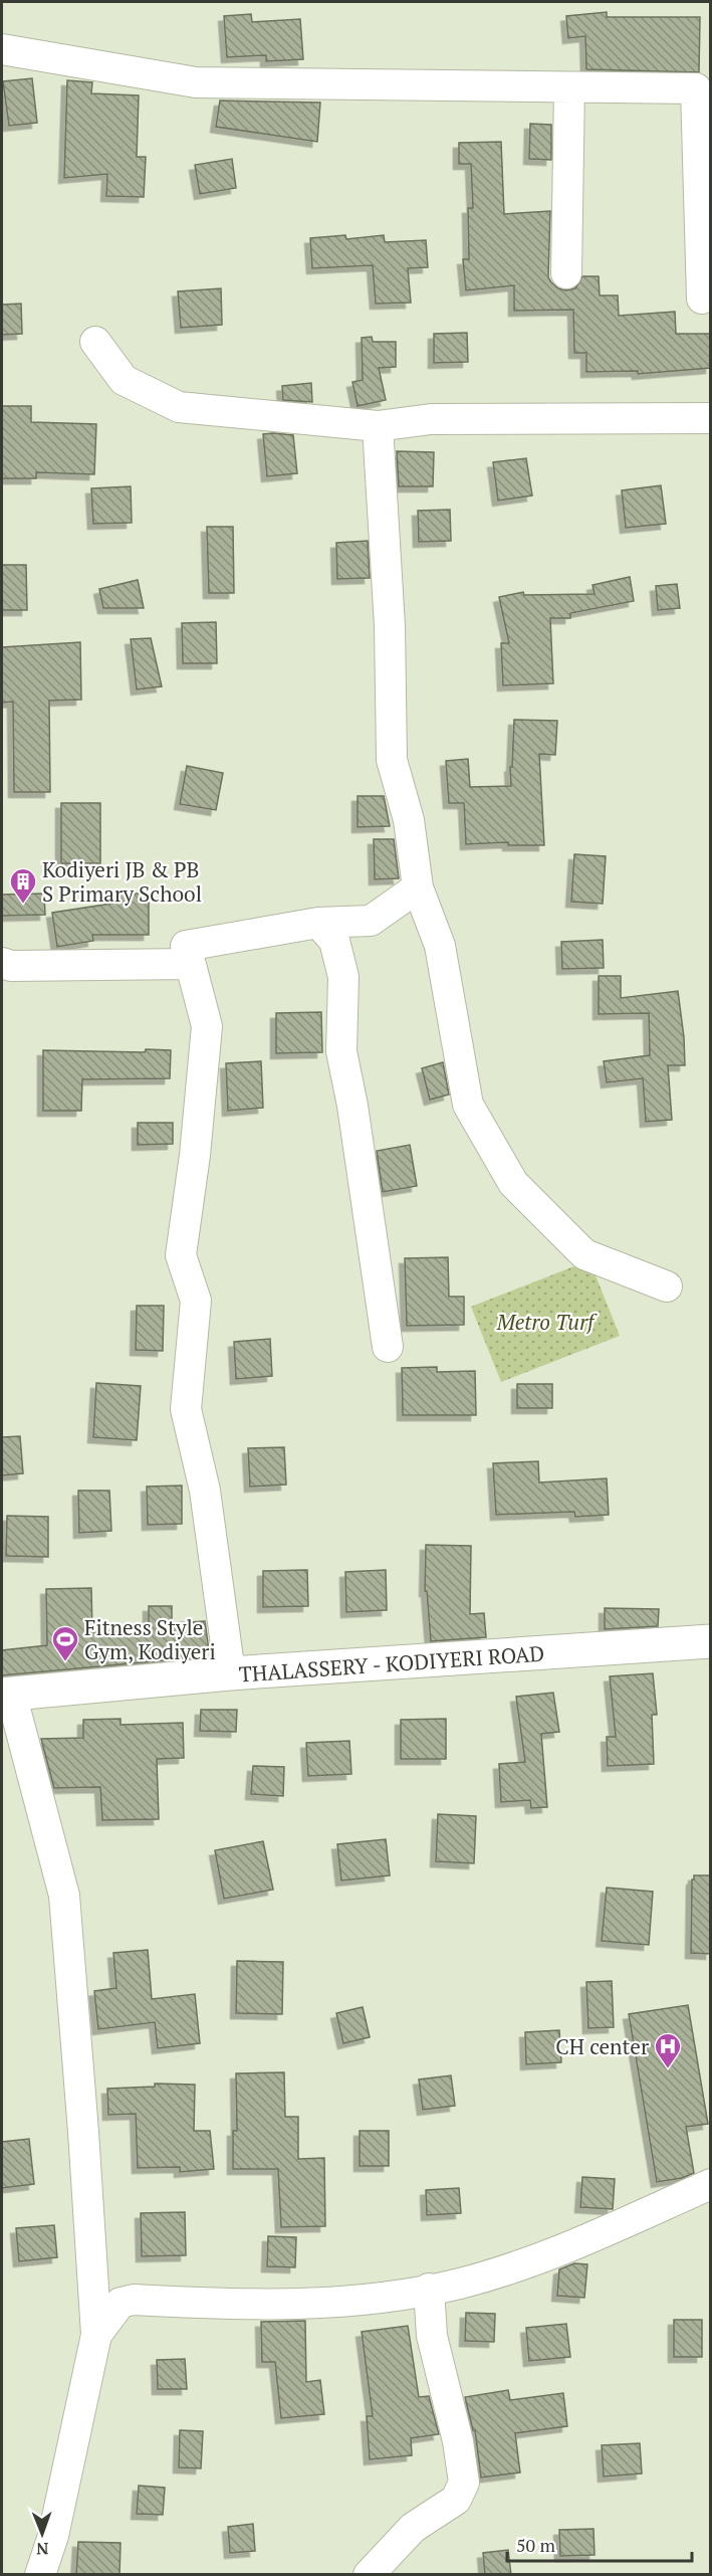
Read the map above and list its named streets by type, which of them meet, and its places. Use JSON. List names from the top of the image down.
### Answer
{
  "streets": {
    "main road": ["THALASSERY - KODIYERI ROAD"]
  },
  "parks": ["Metro Turf"],
  "places": {
    "building": ["Kodiyeri JB & PB S Primary School"],
    "sports": ["Fitness Style Gym, Kodiyeri"],
    "hospital": ["CH center"]
  },
  "scale_bar": "50 m",
  "north": "bottom"
}
